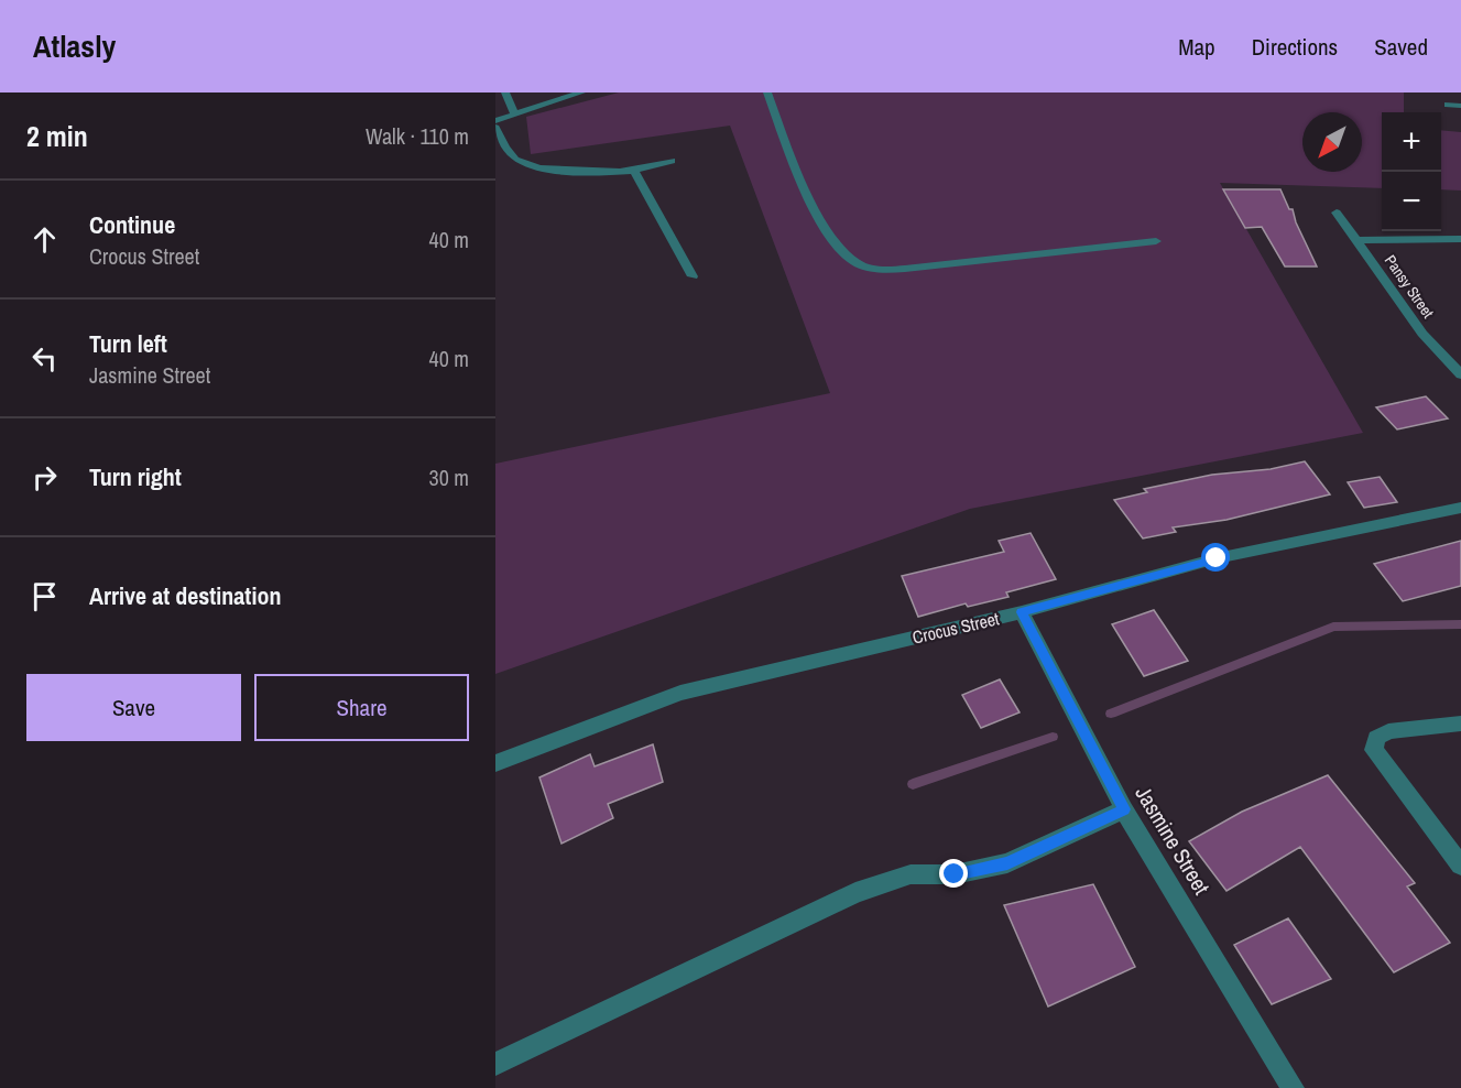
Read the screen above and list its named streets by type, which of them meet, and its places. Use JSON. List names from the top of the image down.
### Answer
{
  "streets": {
    "street": ["Pansy Street", "Crocus Street", "Jasmine Street"]
  },
  "crossings": [
    ["Crocus Street", "Jasmine Street"]
  ],
  "north": "bottom left",
  "page": {
    "header": "Atlasly",
    "nav": ["Map", "Directions", "Saved"],
    "heading": ["2 min", "Walk · 110 m"],
    "map_buttons": ["+", "−"],
    "list": [
      ["Continue", "Crocus Street", "40 m"],
      ["Turn left", "Jasmine Street", "40 m"],
      ["Turn right", "30 m"],
      "Arrive at destination"
    ],
    "buttons": ["Save", "Share"]
  }
}
